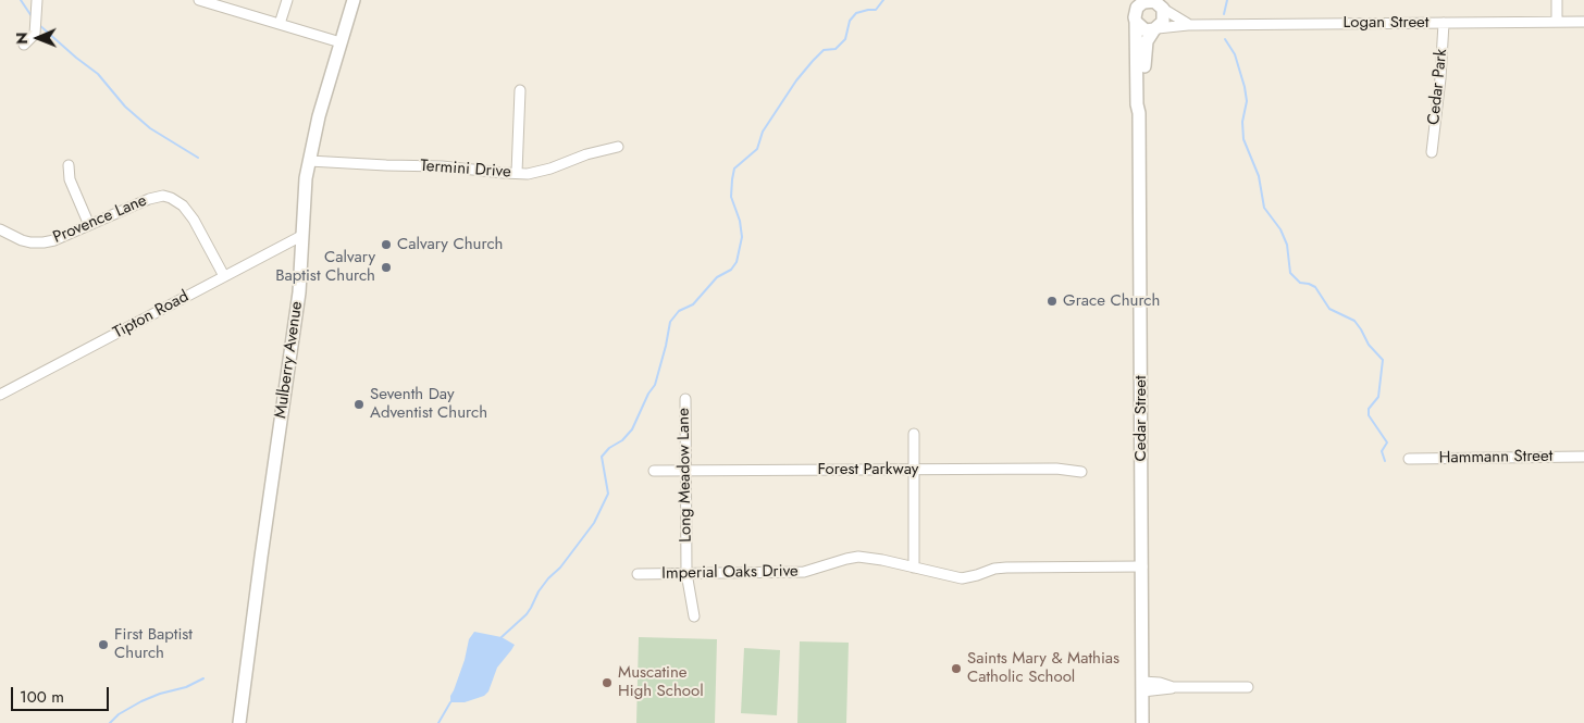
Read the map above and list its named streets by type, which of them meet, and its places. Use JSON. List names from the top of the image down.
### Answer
{
  "streets": {
    "main road": ["Mulberry Avenue", "Cedar Street"],
    "street": [
      "Logan Street",
      "Cedar Park",
      "Termini Drive",
      "Provence Lane",
      "Tipton Road",
      "Hammann Street",
      "Forest Parkway",
      "Long Meadow Lane",
      "Imperial Oaks Drive"
    ]
  },
  "crossings": [
    ["Logan Street", "Cedar Park"],
    ["Logan Street", "Cedar Street"],
    ["Termini Drive", "Mulberry Avenue"],
    ["Provence Lane", "Tipton Road"],
    ["Tipton Road", "Mulberry Avenue"],
    ["Cedar Street", "Imperial Oaks Drive"],
    ["Forest Parkway", "Long Meadow Lane"],
    ["Long Meadow Lane", "Imperial Oaks Drive"]
  ],
  "places": [
    "Calvary Church",
    "Calvary Baptist Church",
    "Grace Church",
    "Seventh Day Adventist Church",
    "First Baptist Church",
    "Saints Mary & Mathias Catholic School",
    "Muscatine High School"
  ],
  "scale_bar": "100 m",
  "north": "left"
}
